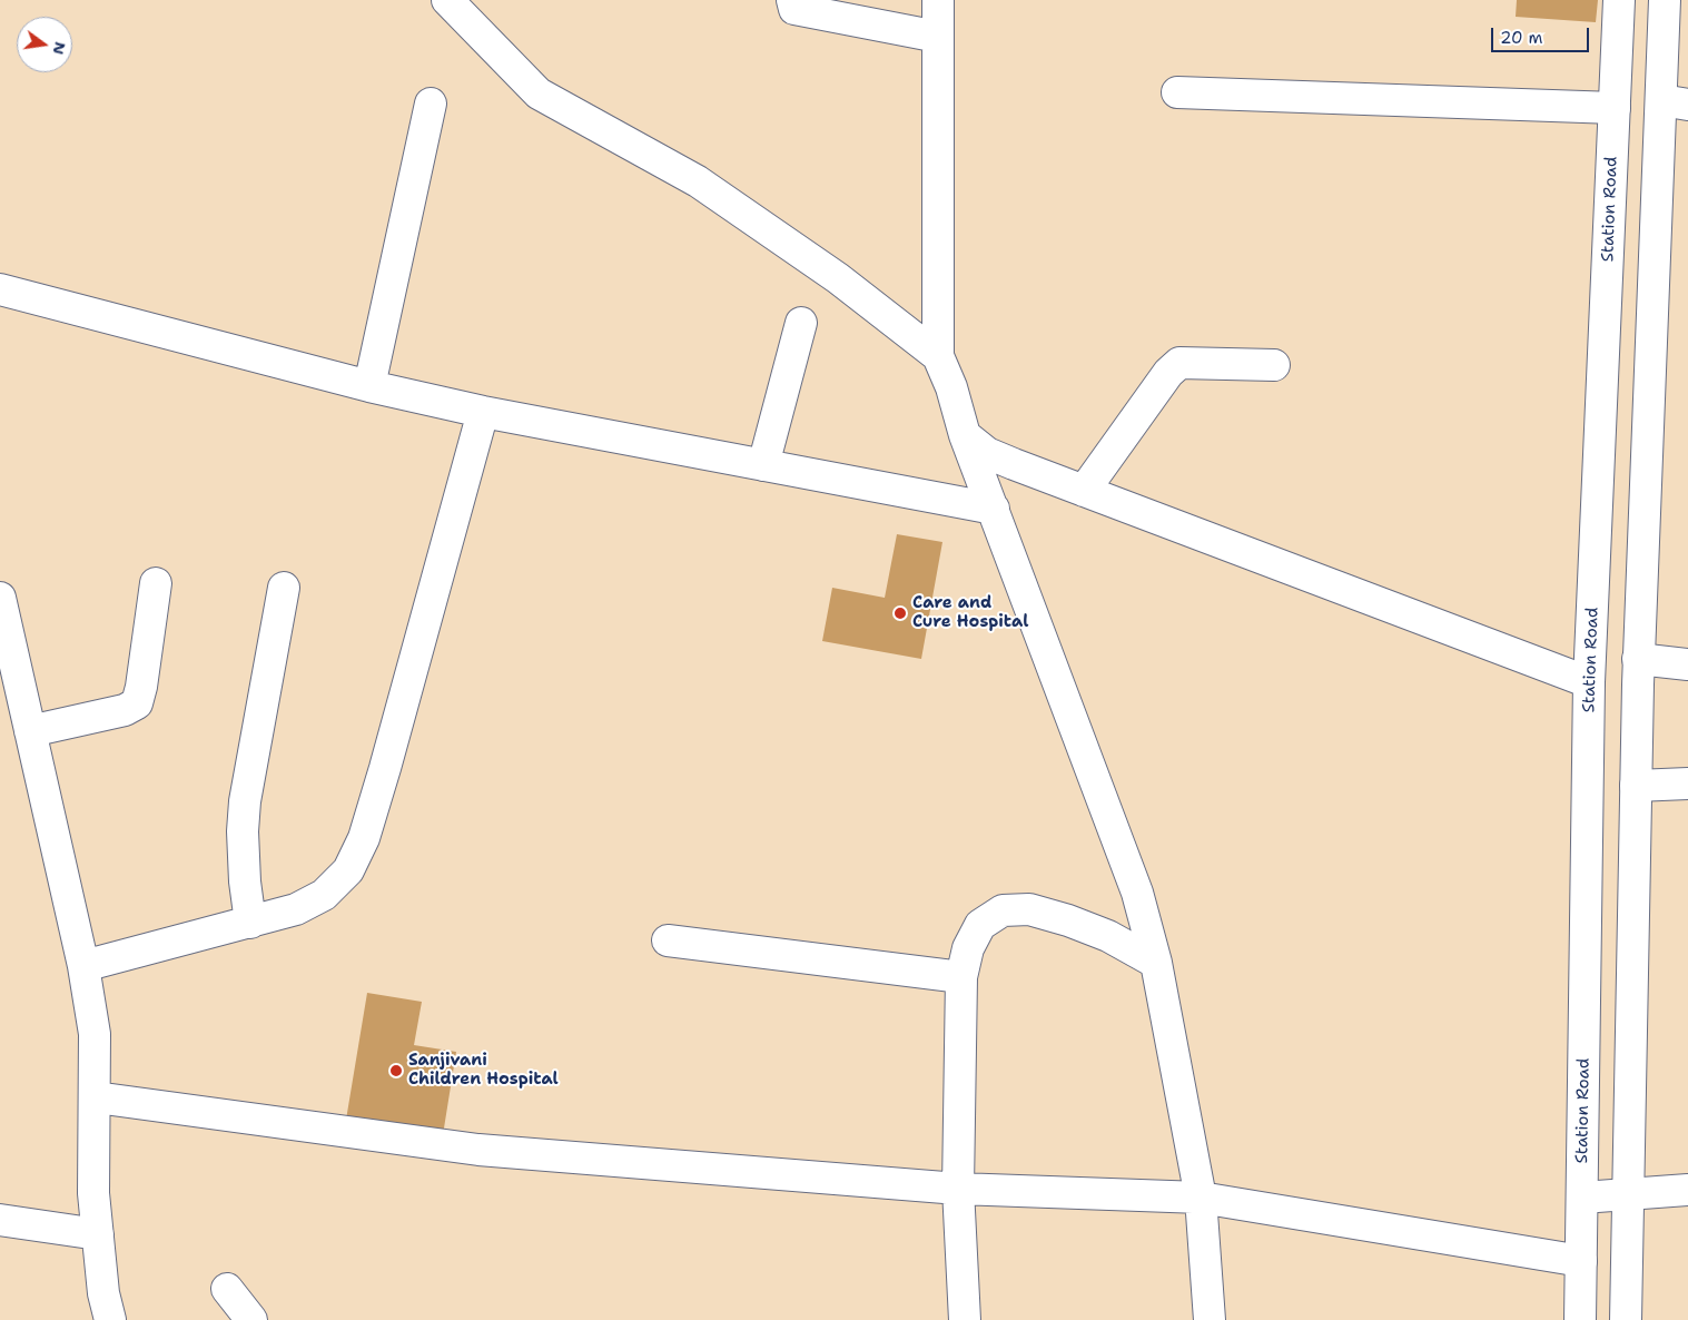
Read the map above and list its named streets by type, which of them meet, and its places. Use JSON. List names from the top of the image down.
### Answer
{
  "streets": {
    "street": ["Station Road"]
  },
  "places": ["Care and Cure Hospital", "Sanjivani Children Hospital"],
  "scale_bar": "20 m",
  "north": "right"
}
